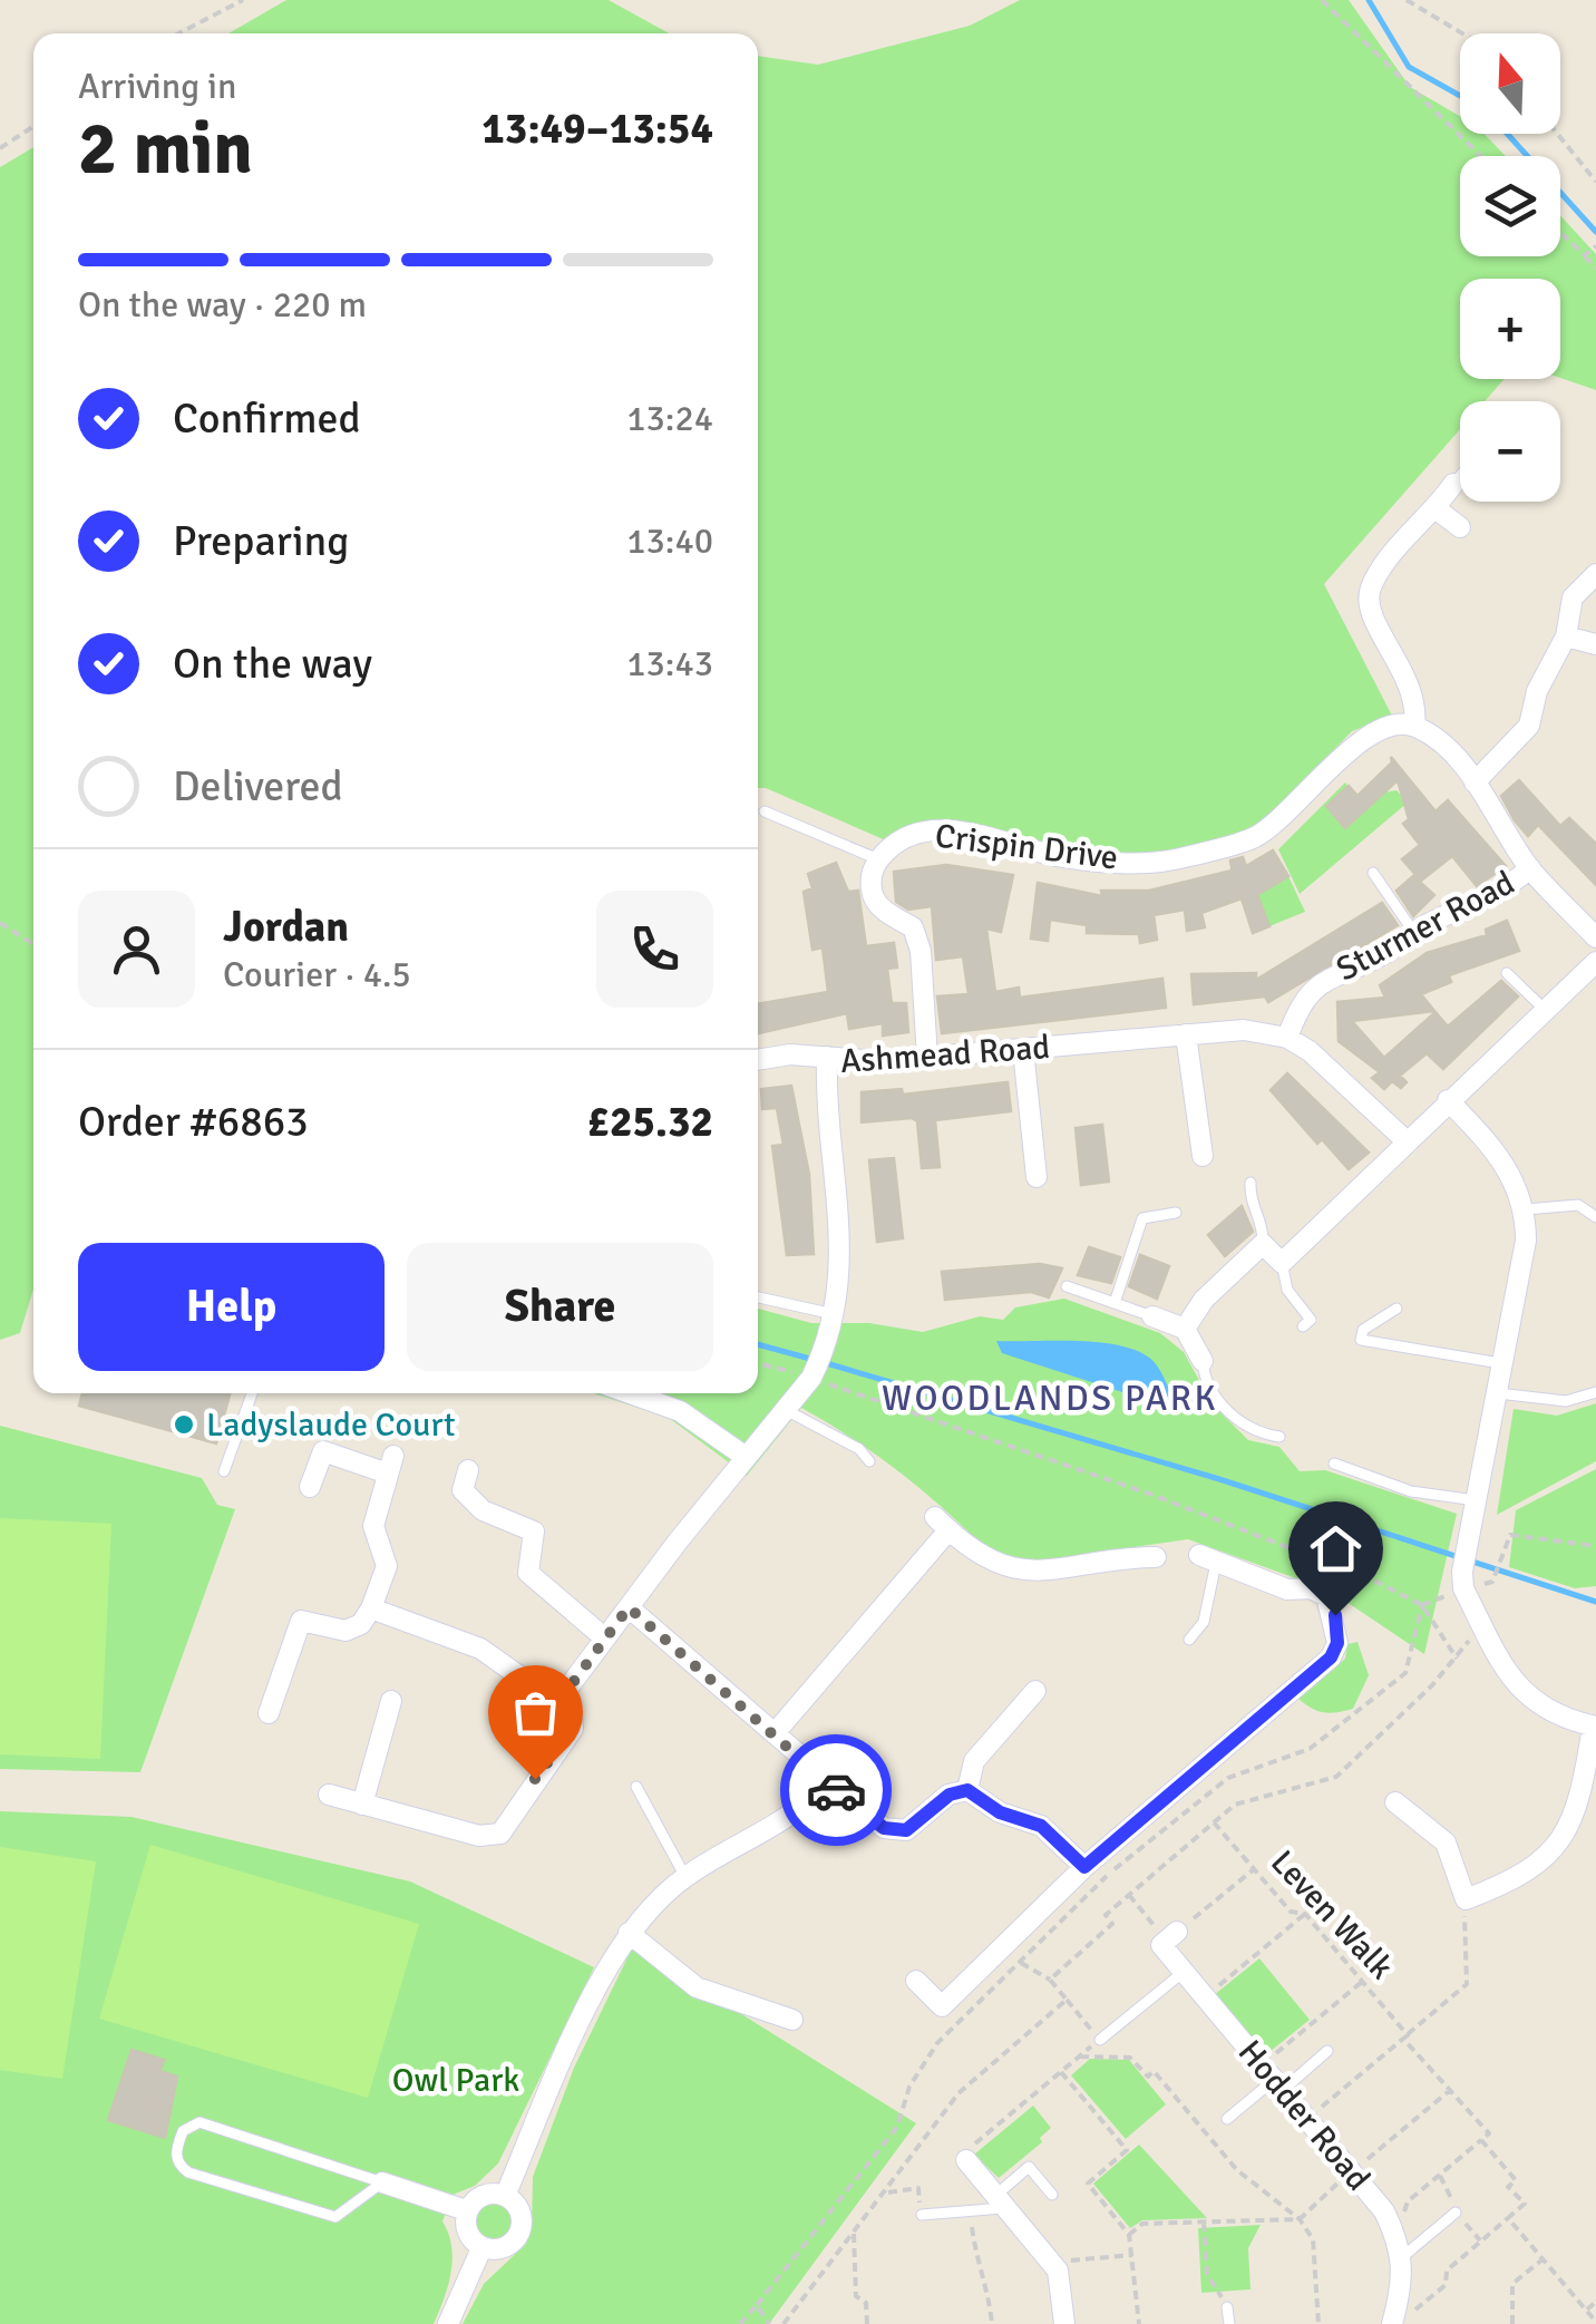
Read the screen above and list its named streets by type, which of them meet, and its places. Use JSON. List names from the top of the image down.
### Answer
{
  "streets": {
    "street": [
      "Crispin Drive",
      "Sturmer Road",
      "Ashmead Road",
      "Hodder Road"
    ],
    "path": ["Leven Walk"]
  },
  "crossings": [
    ["Sturmer Road", "Ashmead Road"]
  ],
  "districts": ["WOODLANDS PARK"],
  "parks": ["Owl Park"],
  "places": ["Ladyslaude Court"],
  "north": "top",
  "page": {
    "map_buttons": ["+", "−"],
    "heading": ["2 min", "Arriving in", "13:49–13:54"],
    "panel": [
      "Jordan",
      "Courier · 4.5",
      "Order #6863",
      "£25.32"
    ],
    "bar": "On the way · 220 m",
    "list": [
      ["Confirmed", "13:24"],
      ["Preparing", "13:40"],
      ["On the way", "13:43"],
      "Delivered"
    ],
    "buttons": ["Help", "Share"]
  }
}
